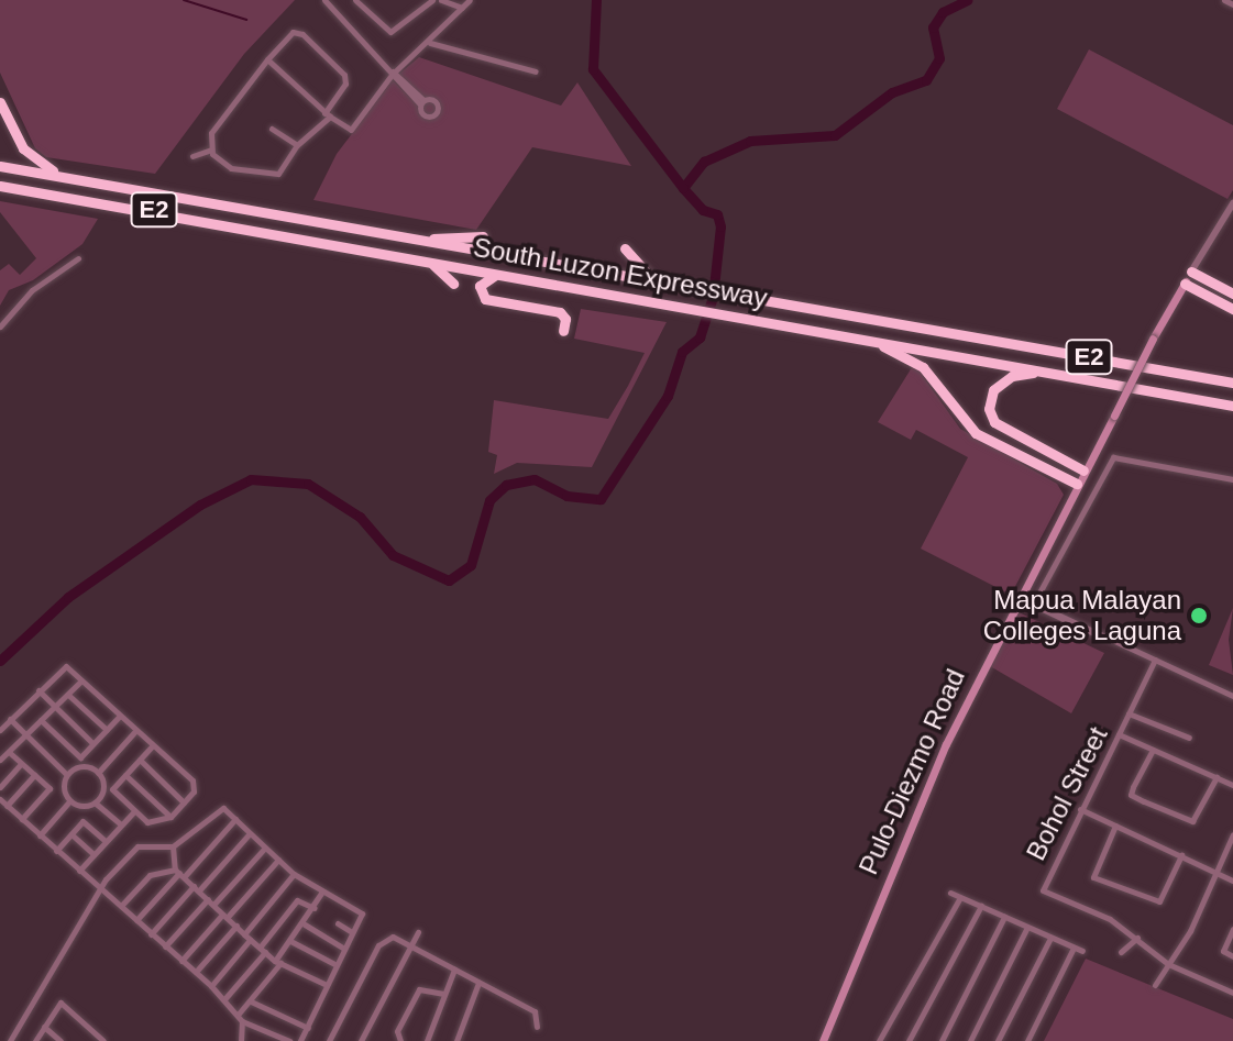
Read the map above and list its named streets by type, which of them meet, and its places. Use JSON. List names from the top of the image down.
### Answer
{
  "streets": {
    "highway": ["E2", "South Luzon Expressway"],
    "main road": ["Pulo-Diezmo Road"],
    "street": ["Bohol Street"]
  },
  "places": ["Mapua Malayan Colleges Laguna"]
}
